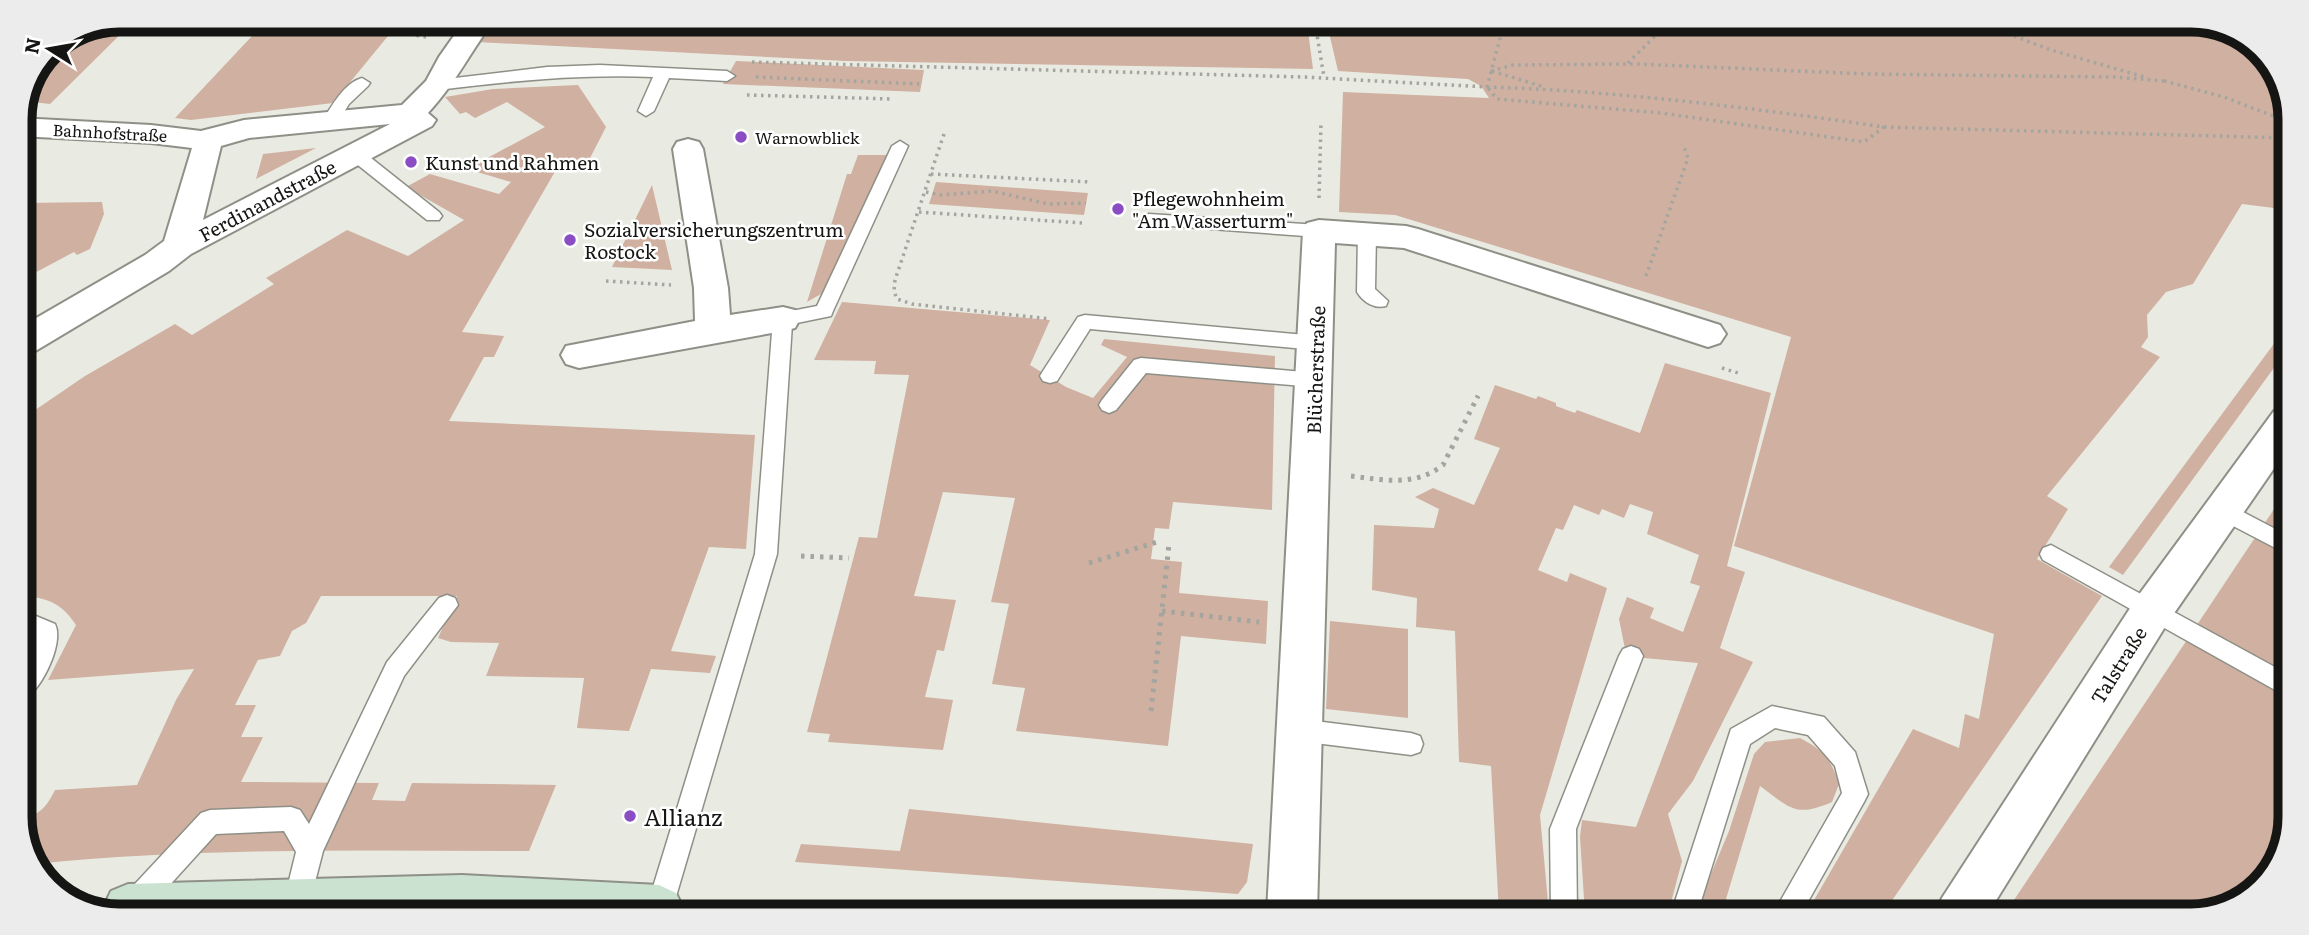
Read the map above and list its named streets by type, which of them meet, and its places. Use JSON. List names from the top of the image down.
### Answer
{
  "streets": {
    "street": [
      "Bahnhofstraße",
      "Ferdinandstraße",
      "Blücherstraße",
      "Talstraße"
    ]
  },
  "crossings": [
    ["Bahnhofstraße", "Ferdinandstraße"]
  ],
  "places": [
    "Warnowblick",
    "Kunst und Rahmen",
    "Pflegewohnheim \"Am Wasserturm\"",
    "Sozialversicherungszentrum Rostock",
    "Allianz"
  ],
  "north": "left"
}
